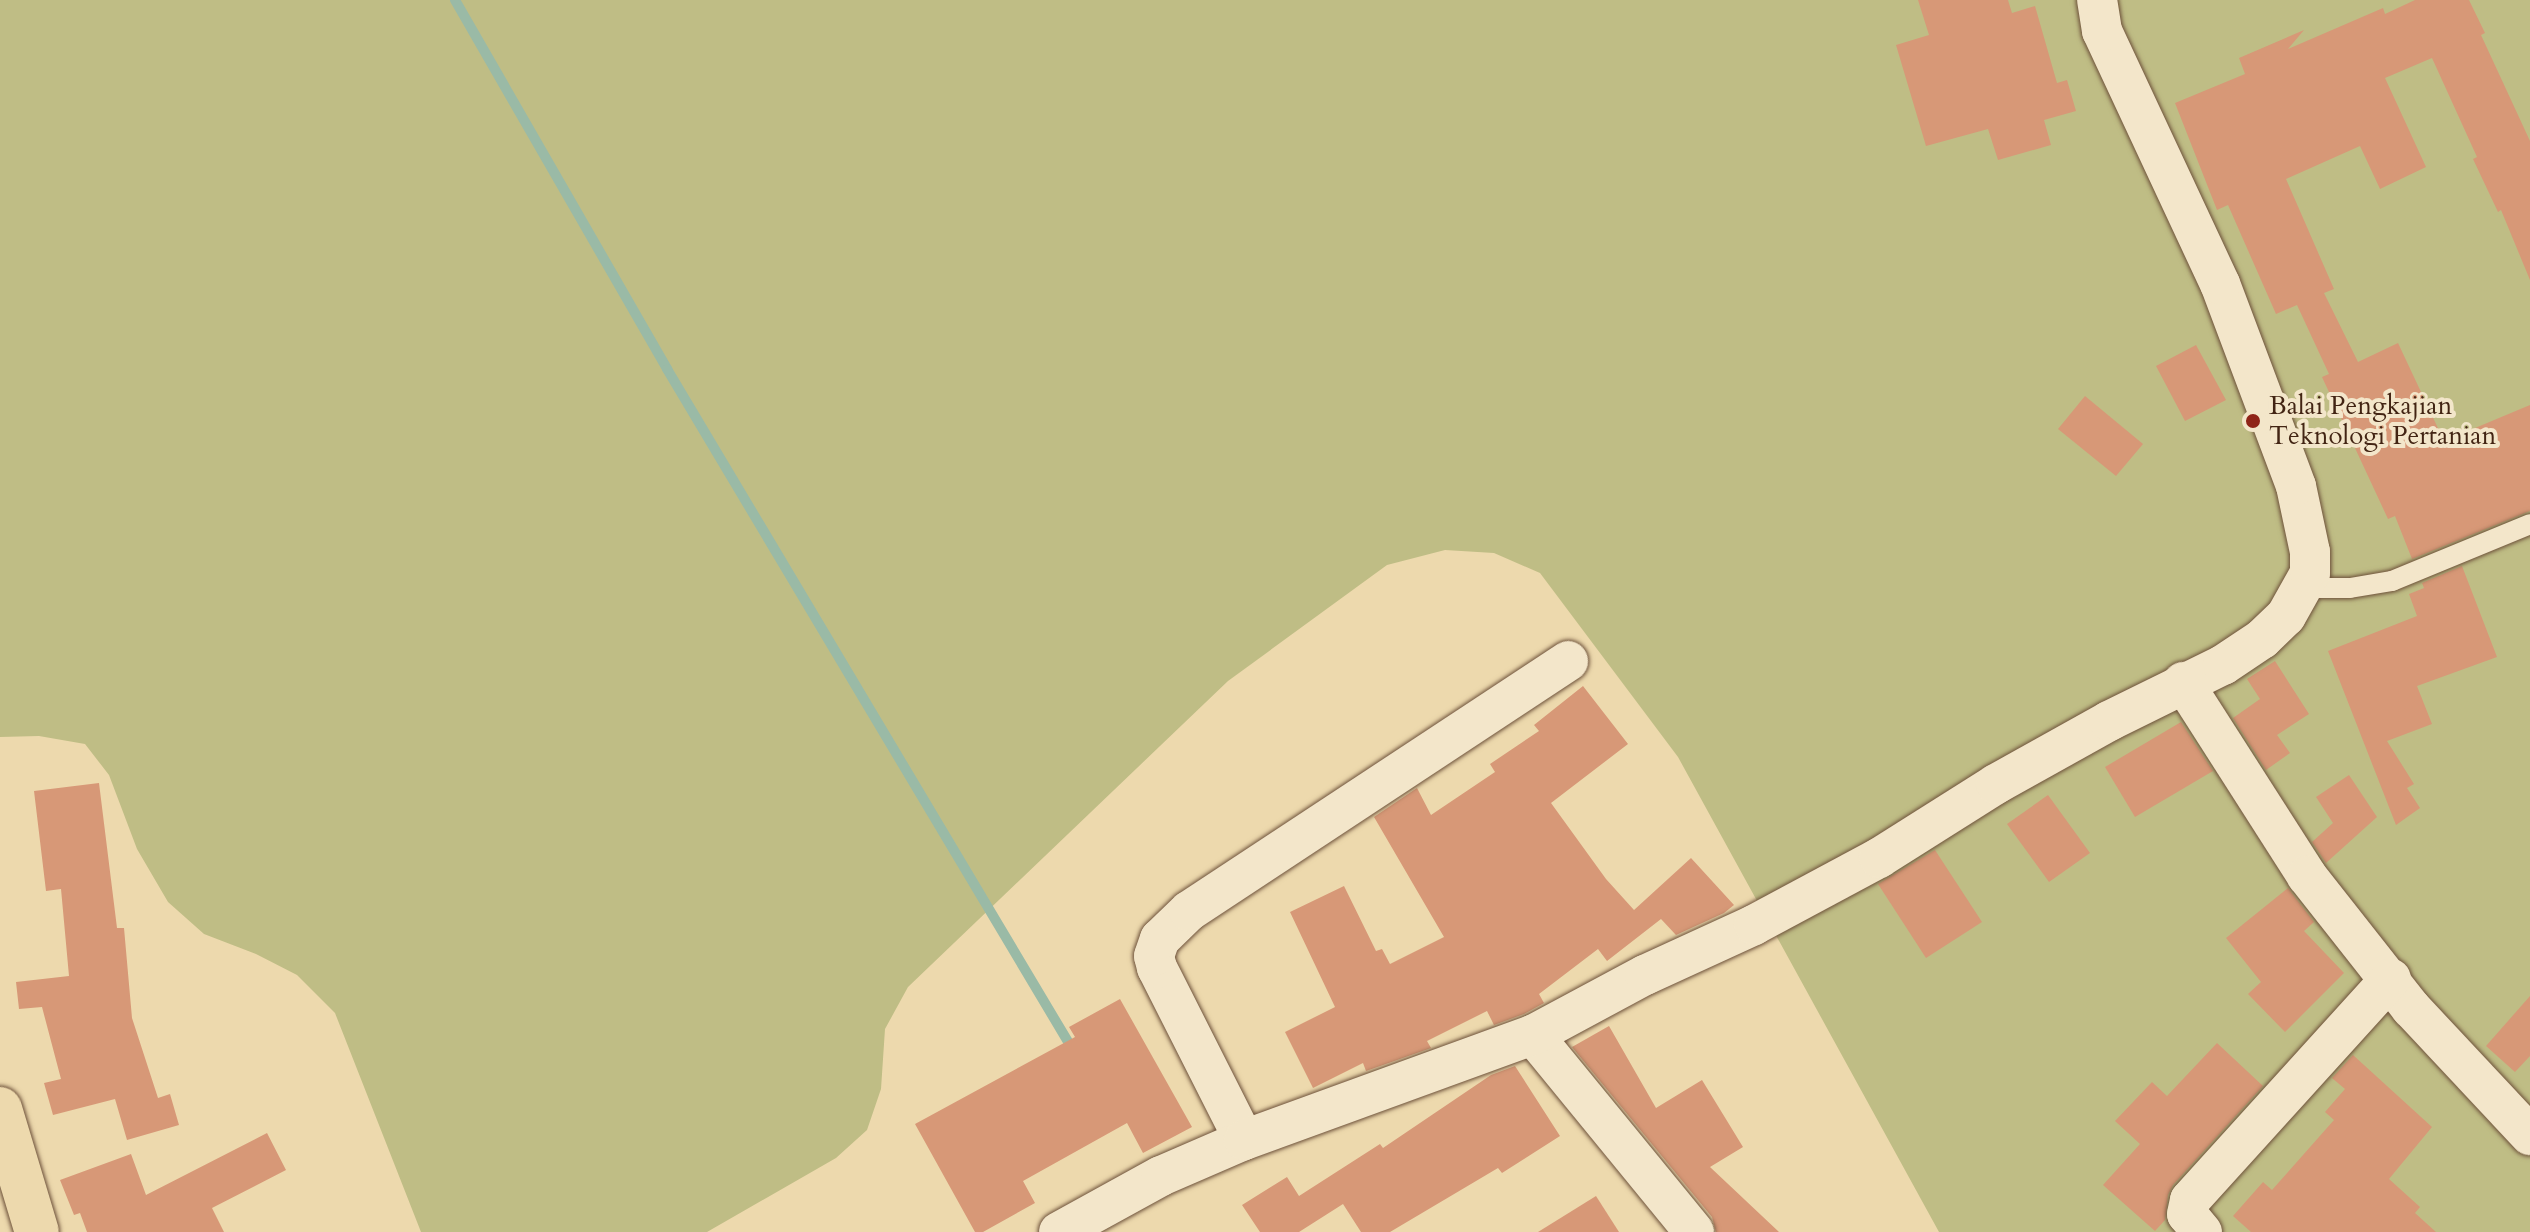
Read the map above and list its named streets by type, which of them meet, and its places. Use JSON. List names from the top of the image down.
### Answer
{
  "places": ["Balai Pengkajian Teknologi Pertanian"]
}
